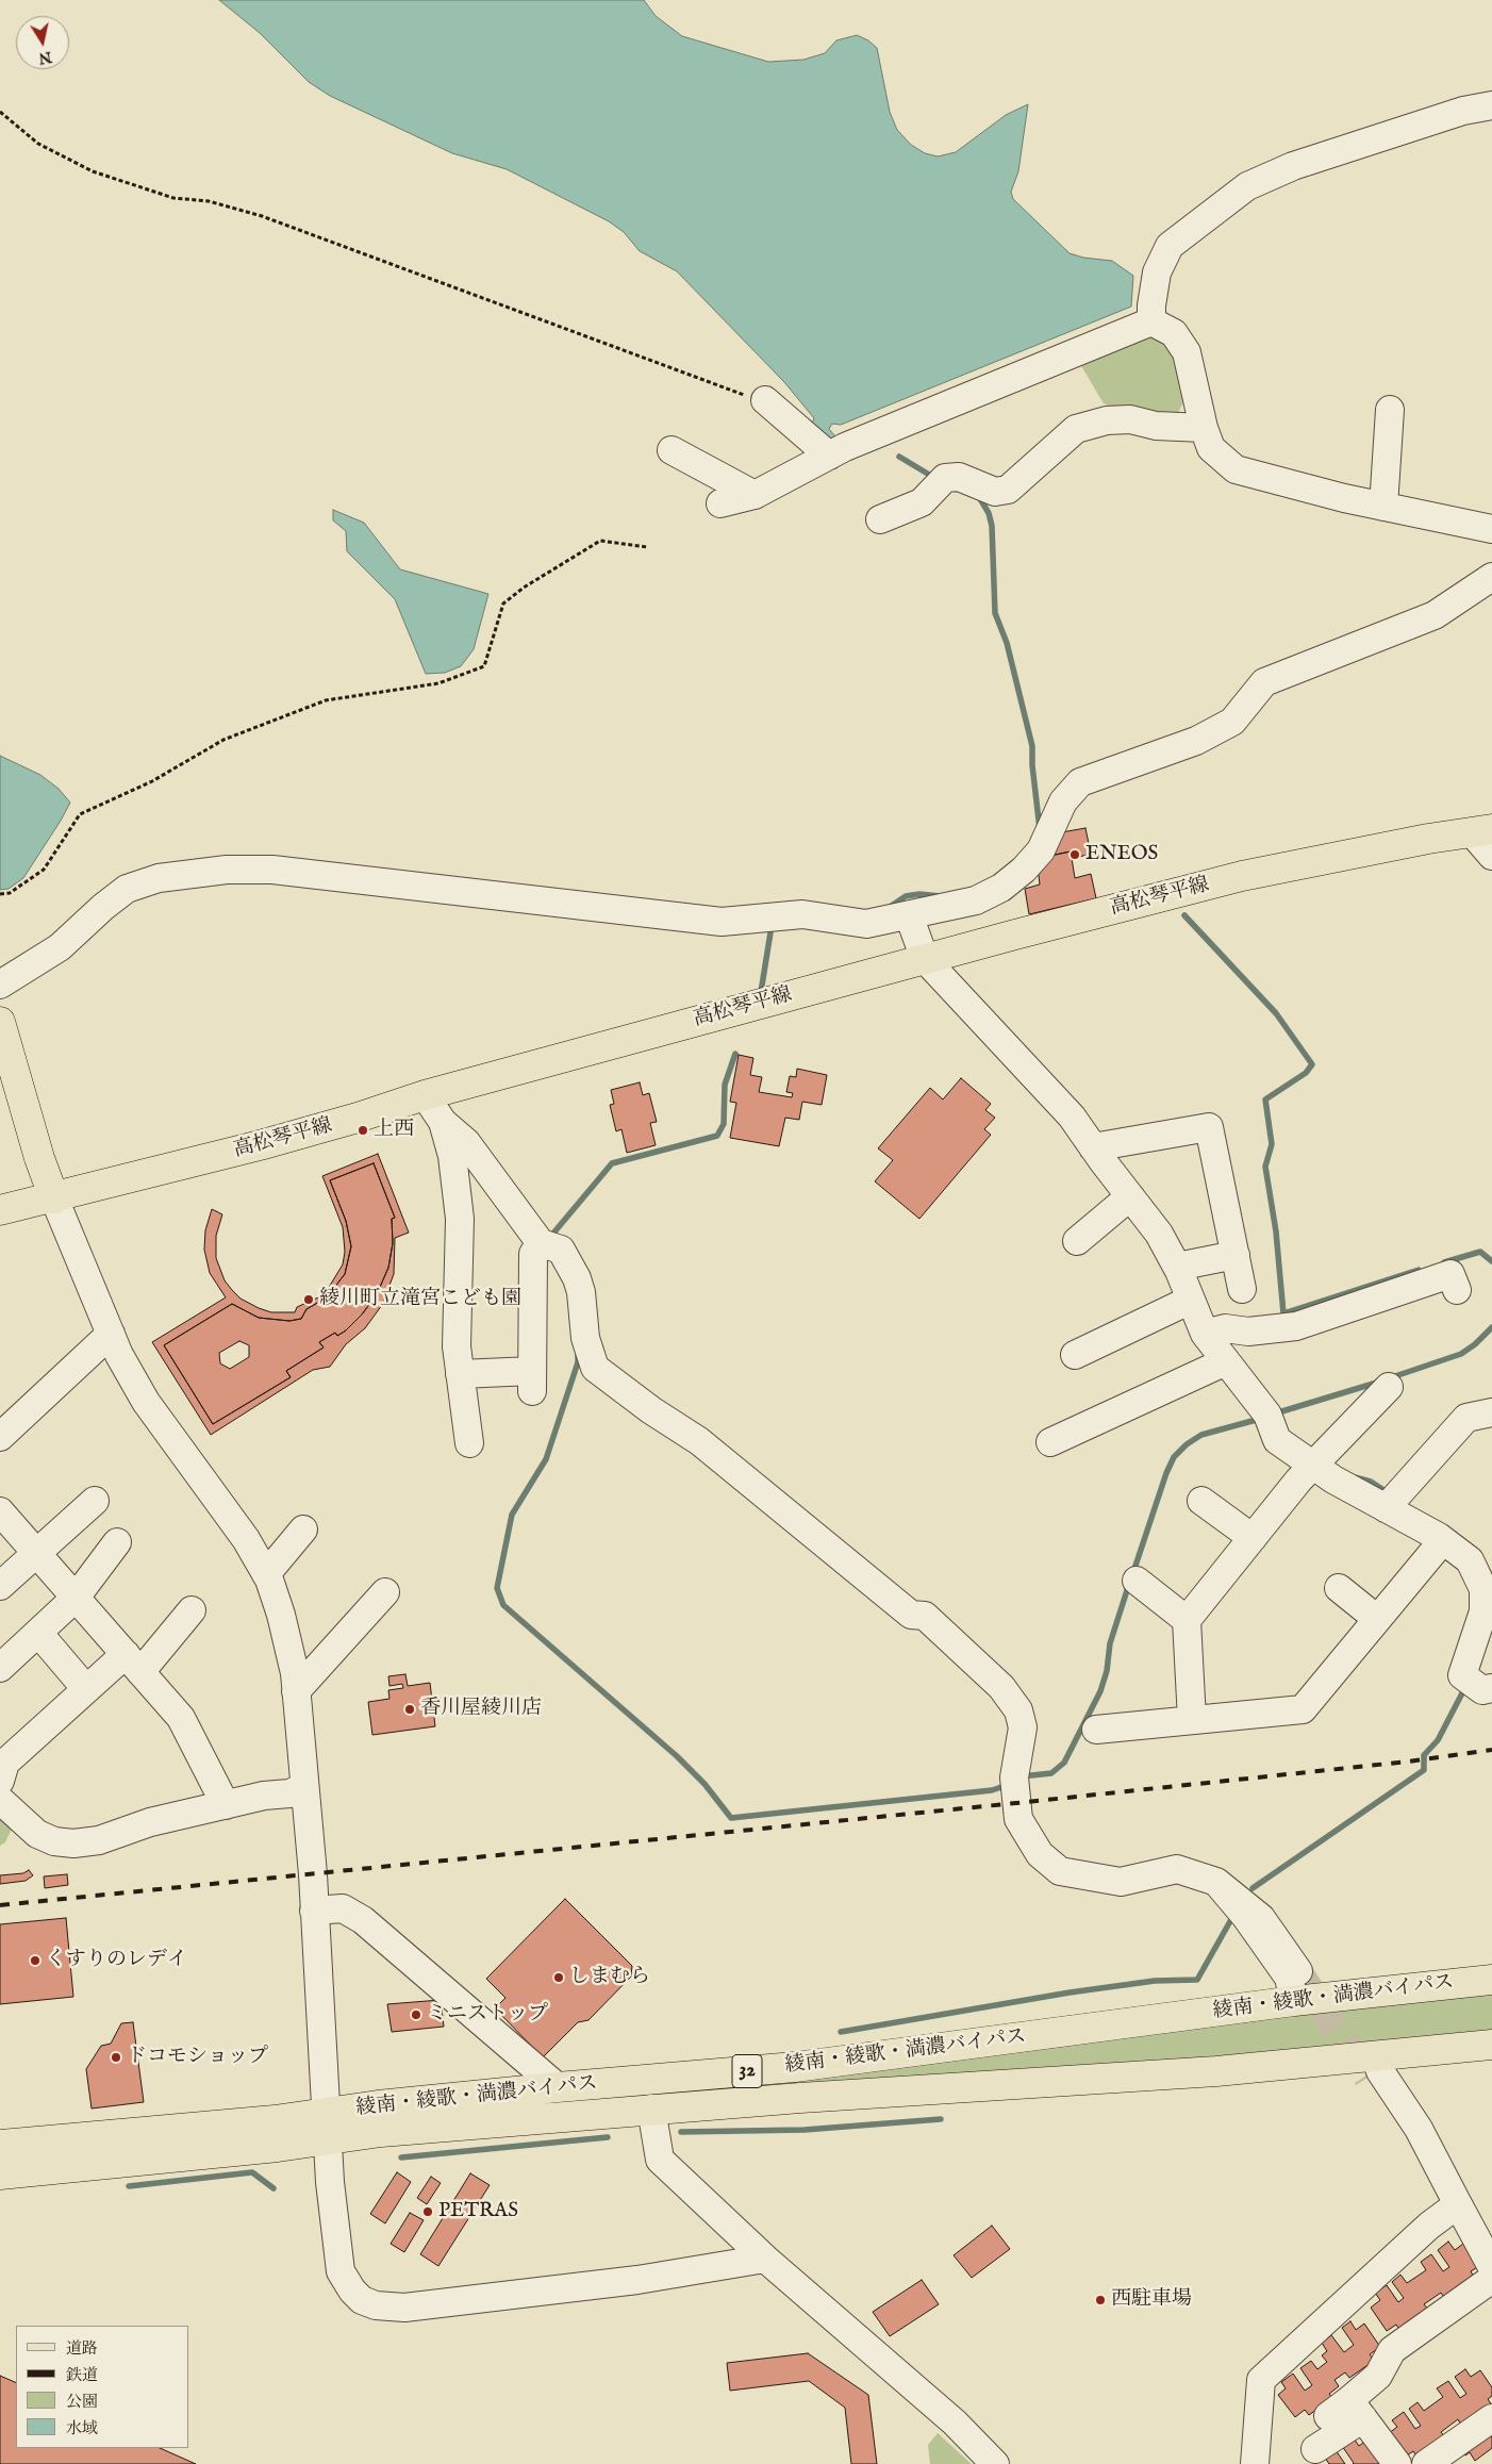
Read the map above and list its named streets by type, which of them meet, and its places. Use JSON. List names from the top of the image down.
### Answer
{
  "streets": {
    "main road": ["高松琴平線", "綾南・綾歌・満濃バイパス", "32"]
  },
  "places": [
    "ENEOS",
    "上西",
    "綾川町立滝宮こども園",
    "香川屋綾川店",
    "くすりのレデイ",
    "しまむら",
    "ミニストップ",
    "ドコモショップ",
    "PETRAS",
    "西駐車場"
  ],
  "legend": [
    "道路",
    "鉄道",
    "公園",
    "水域"
  ],
  "north": "bottom"
}
